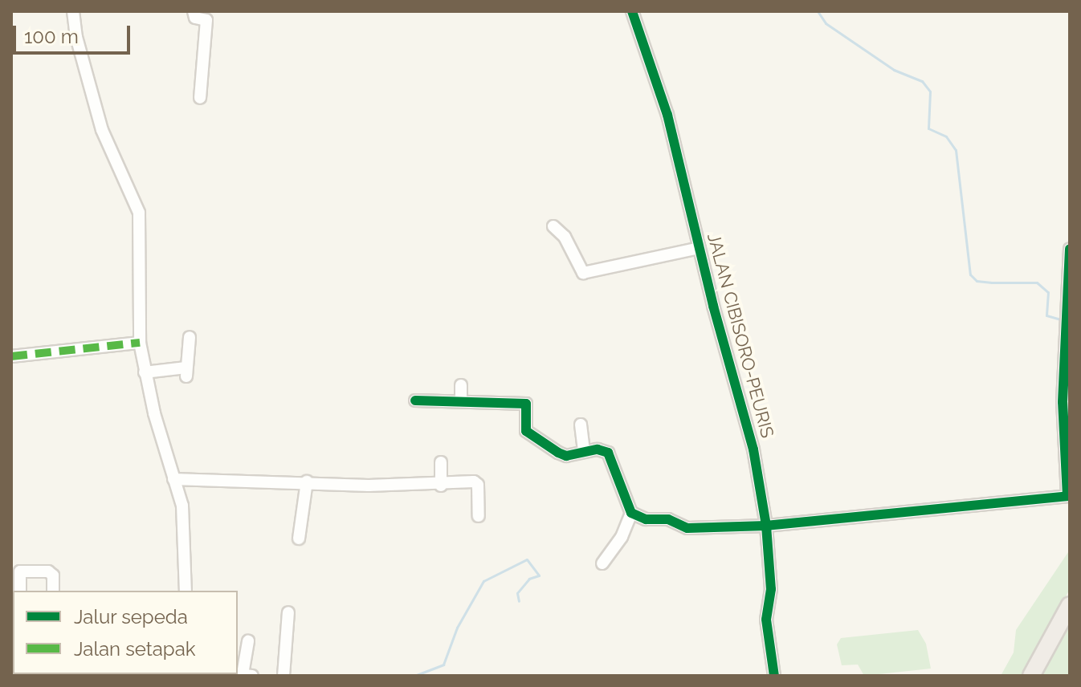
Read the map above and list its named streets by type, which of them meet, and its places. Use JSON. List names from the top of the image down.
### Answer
{
  "streets": {
    "street": ["JALAN CIBISORO-PEURIS"]
  },
  "legend": ["Jalur sepeda", "Jalan setapak"],
  "scale_bar": "100 m"
}
